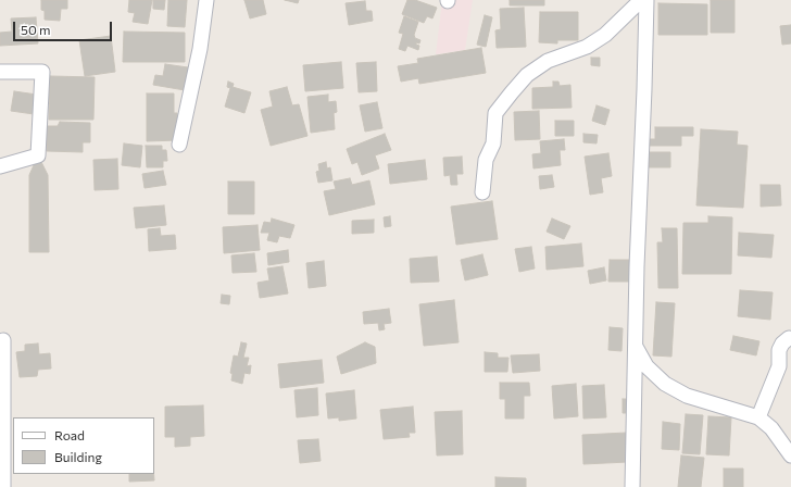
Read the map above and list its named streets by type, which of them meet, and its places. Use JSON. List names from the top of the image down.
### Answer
{
  "legend": ["Road", "Building"],
  "scale_bar": "50 m"
}
